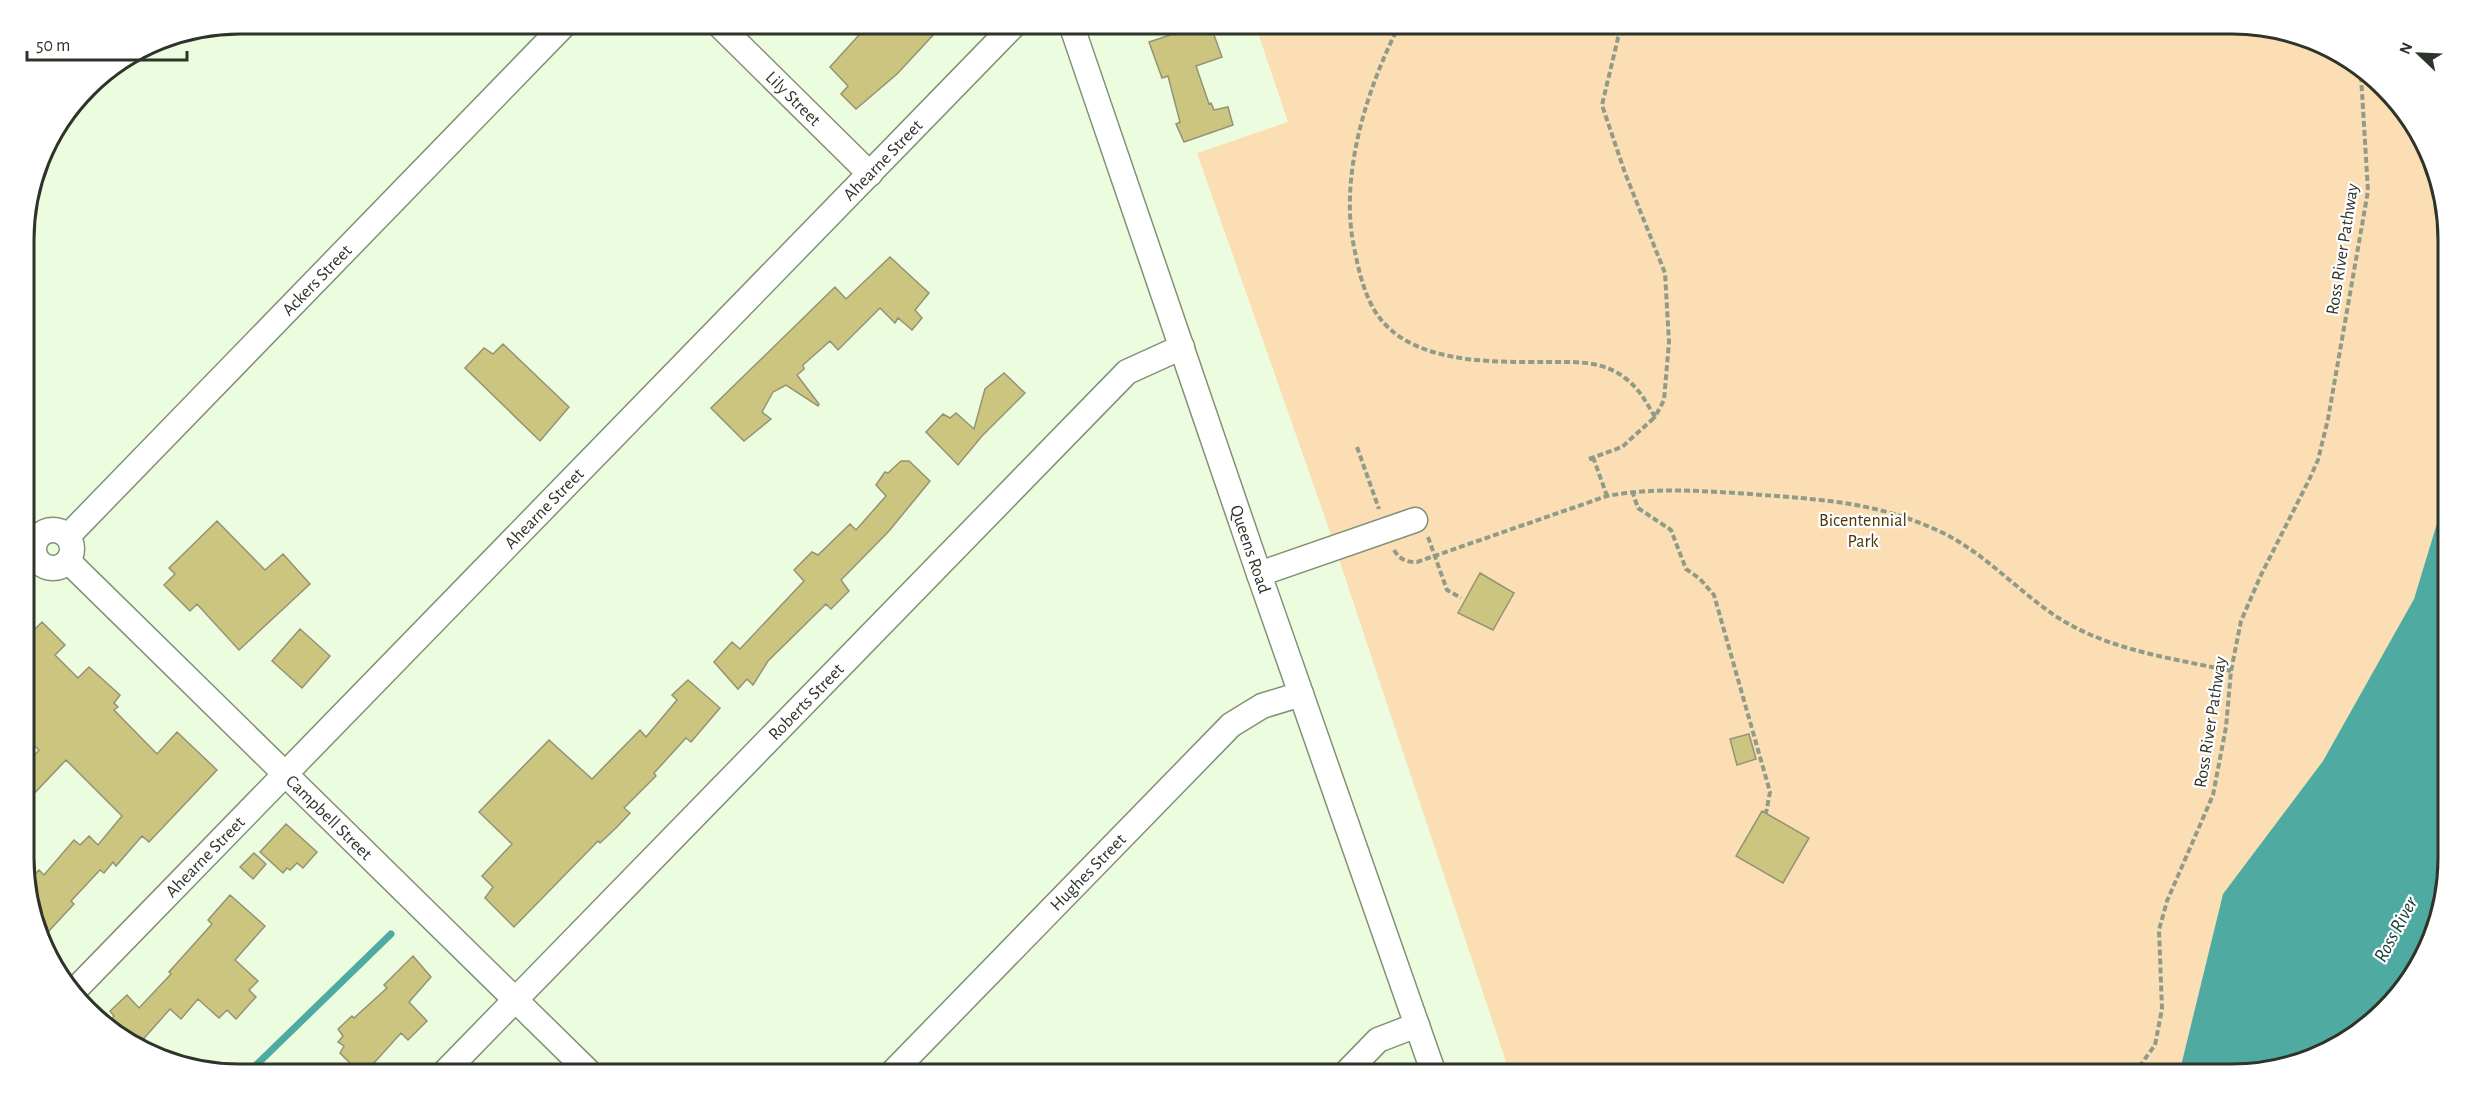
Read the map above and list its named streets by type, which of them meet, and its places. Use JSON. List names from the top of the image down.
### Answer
{
  "streets": {
    "street": [
      "Lily Street",
      "Ahearne Street",
      "Ackers Street",
      "Queens Road",
      "Roberts Street",
      "Campbell Street",
      "Hughes Street"
    ],
    "path": ["Ross River Pathway"]
  },
  "crossings": [
    ["Lily Street", "Ahearne Street"],
    ["Ahearne Street", "Campbell Street"],
    ["Queens Road", "Roberts Street"],
    ["Queens Road", "Hughes Street"],
    ["Roberts Street", "Campbell Street"]
  ],
  "water": ["Ross River"],
  "parks": ["Bicentennial Park"],
  "scale_bar": "50 m",
  "north": "top left"
}
